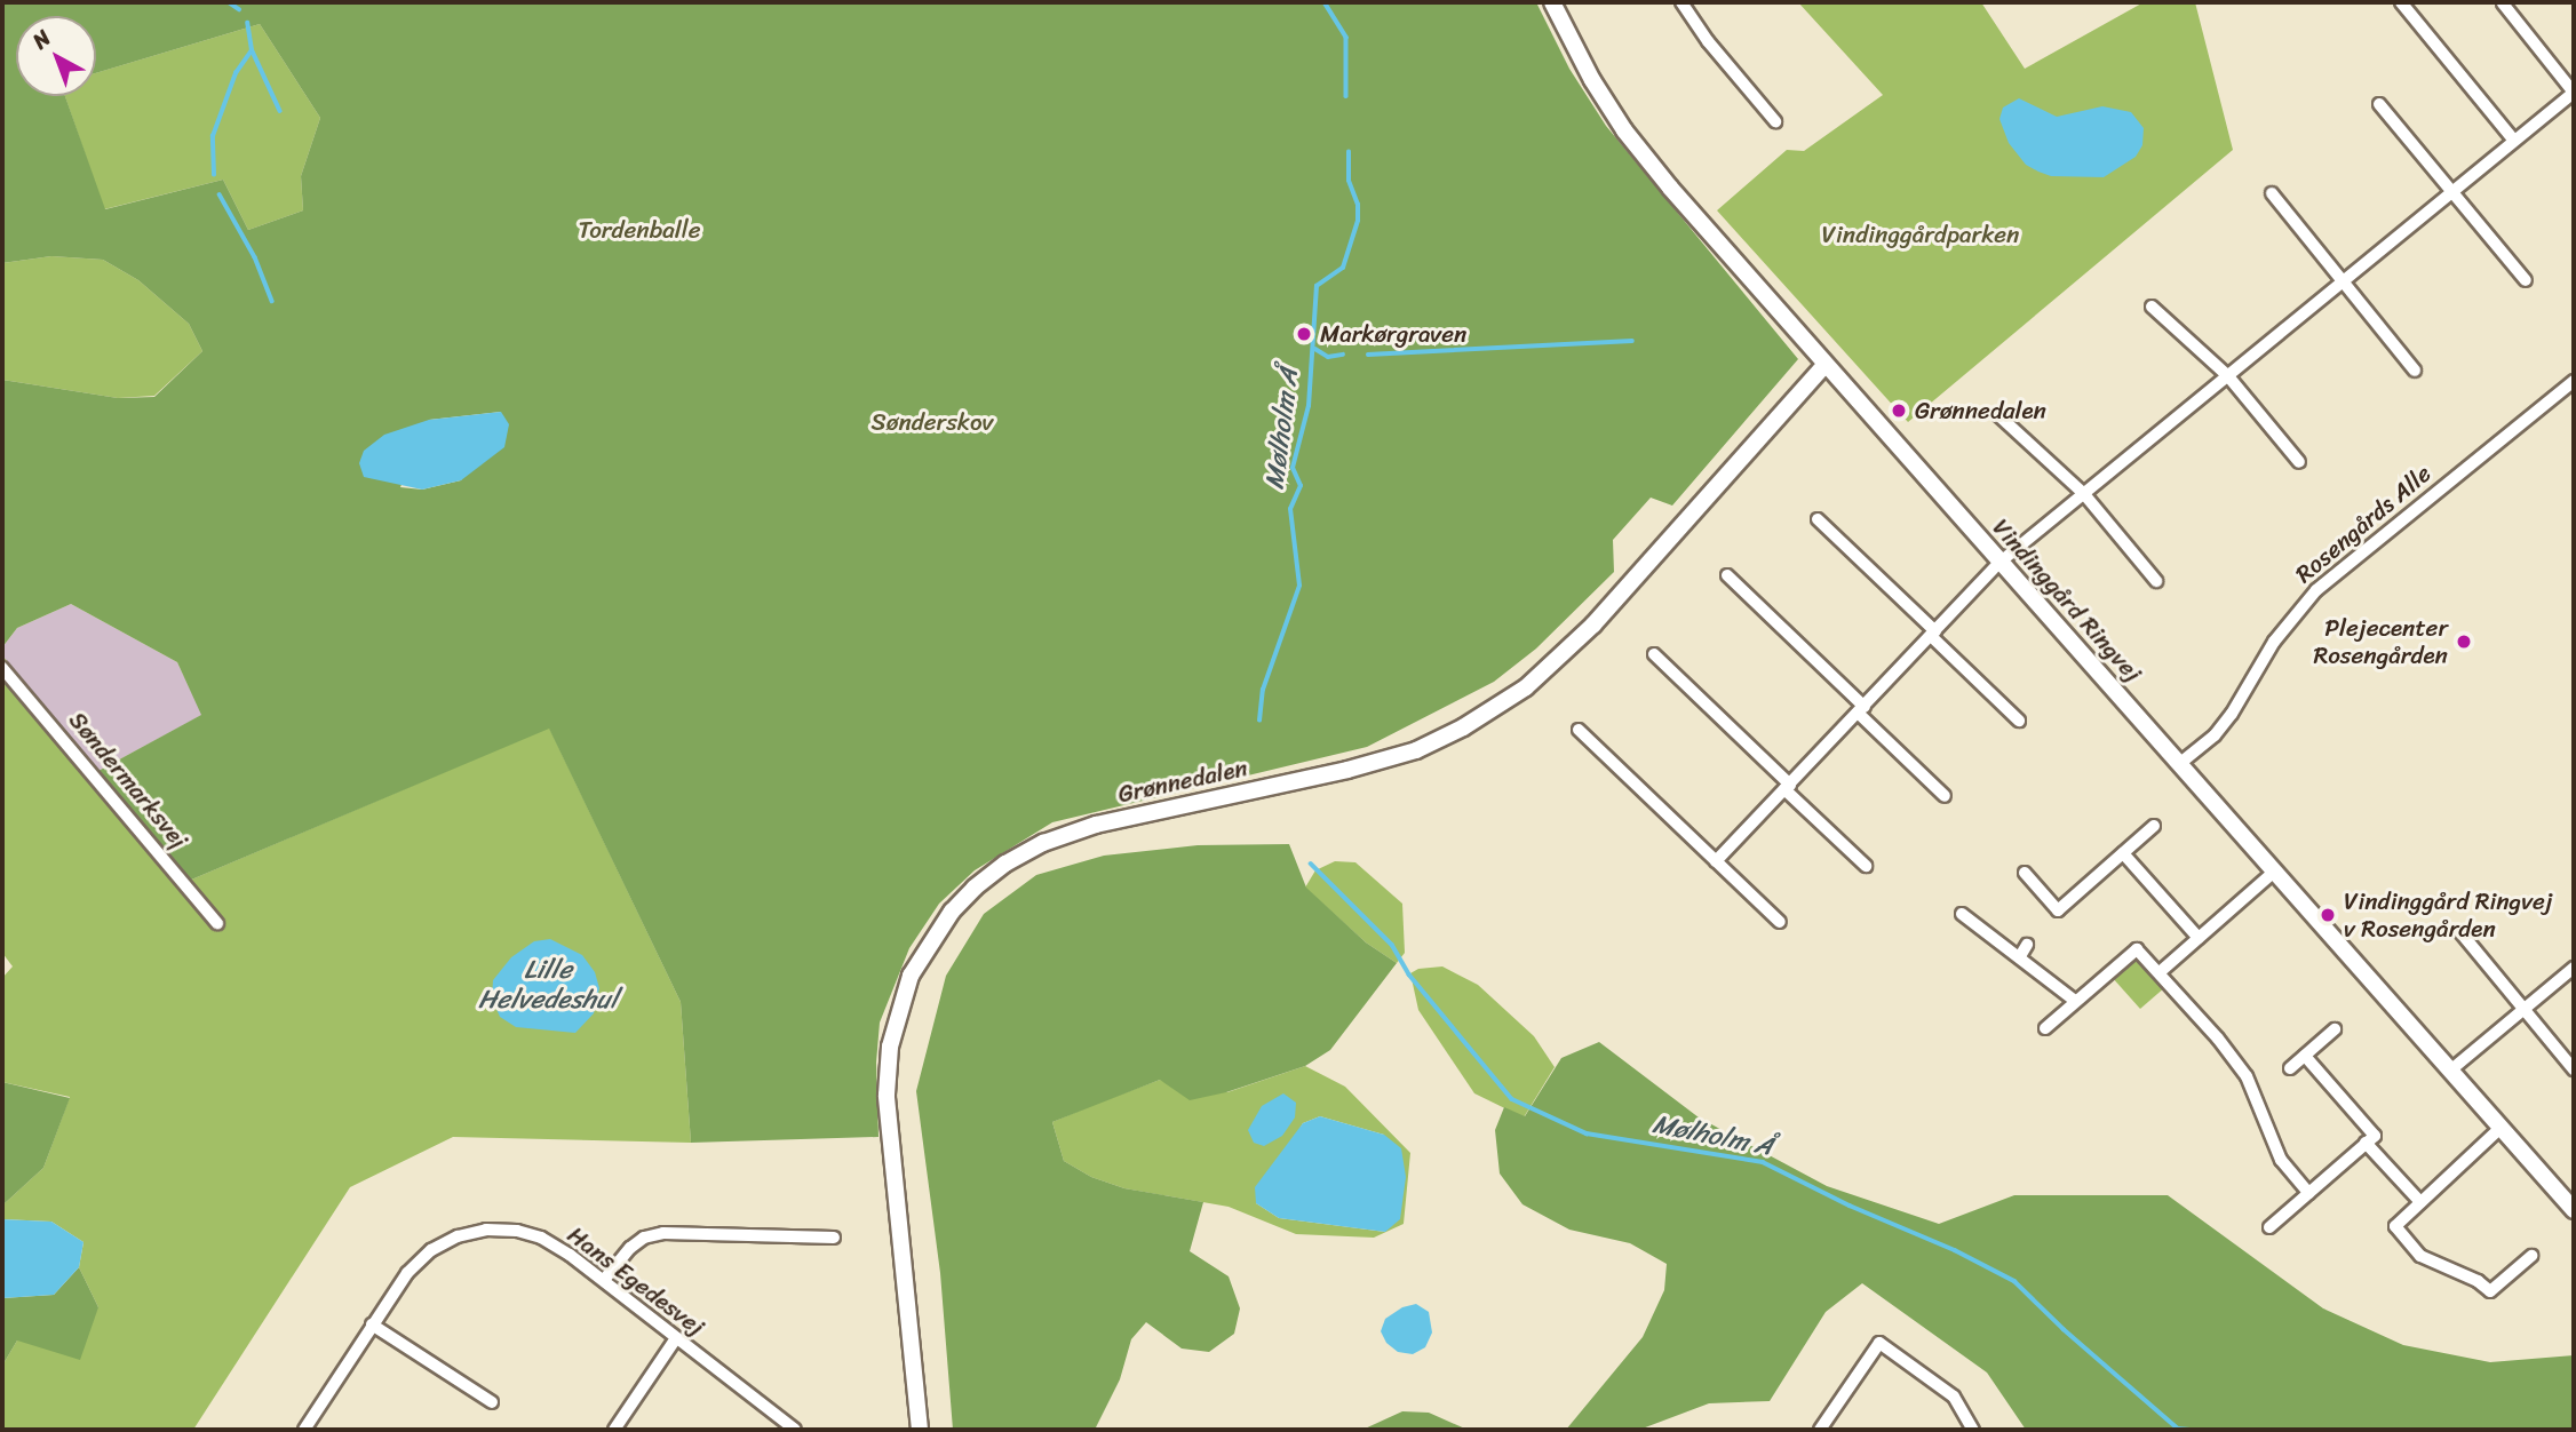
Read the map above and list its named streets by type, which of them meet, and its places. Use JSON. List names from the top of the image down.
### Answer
{
  "streets": {
    "street": [
      "Rosengårds Alle",
      "Vindinggård Ringvej",
      "Søndermarksvej",
      "Grønnedalen",
      "Hans Egedesvej"
    ]
  },
  "crossings": [
    ["Rosengårds Alle", "Vindinggård Ringvej"],
    ["Vindinggård Ringvej", "Grønnedalen"]
  ],
  "water": ["Mølholm Å", "Lille Helvedeshul"],
  "parks": ["Tordenballe", "Vindinggårdparken", "Sønderskov"],
  "places": [
    "Markørgraven",
    "Grønnedalen",
    "Plejecenter Rosengården",
    "Vindinggård Ringvej v Rosengården"
  ],
  "north": "top left"
}
